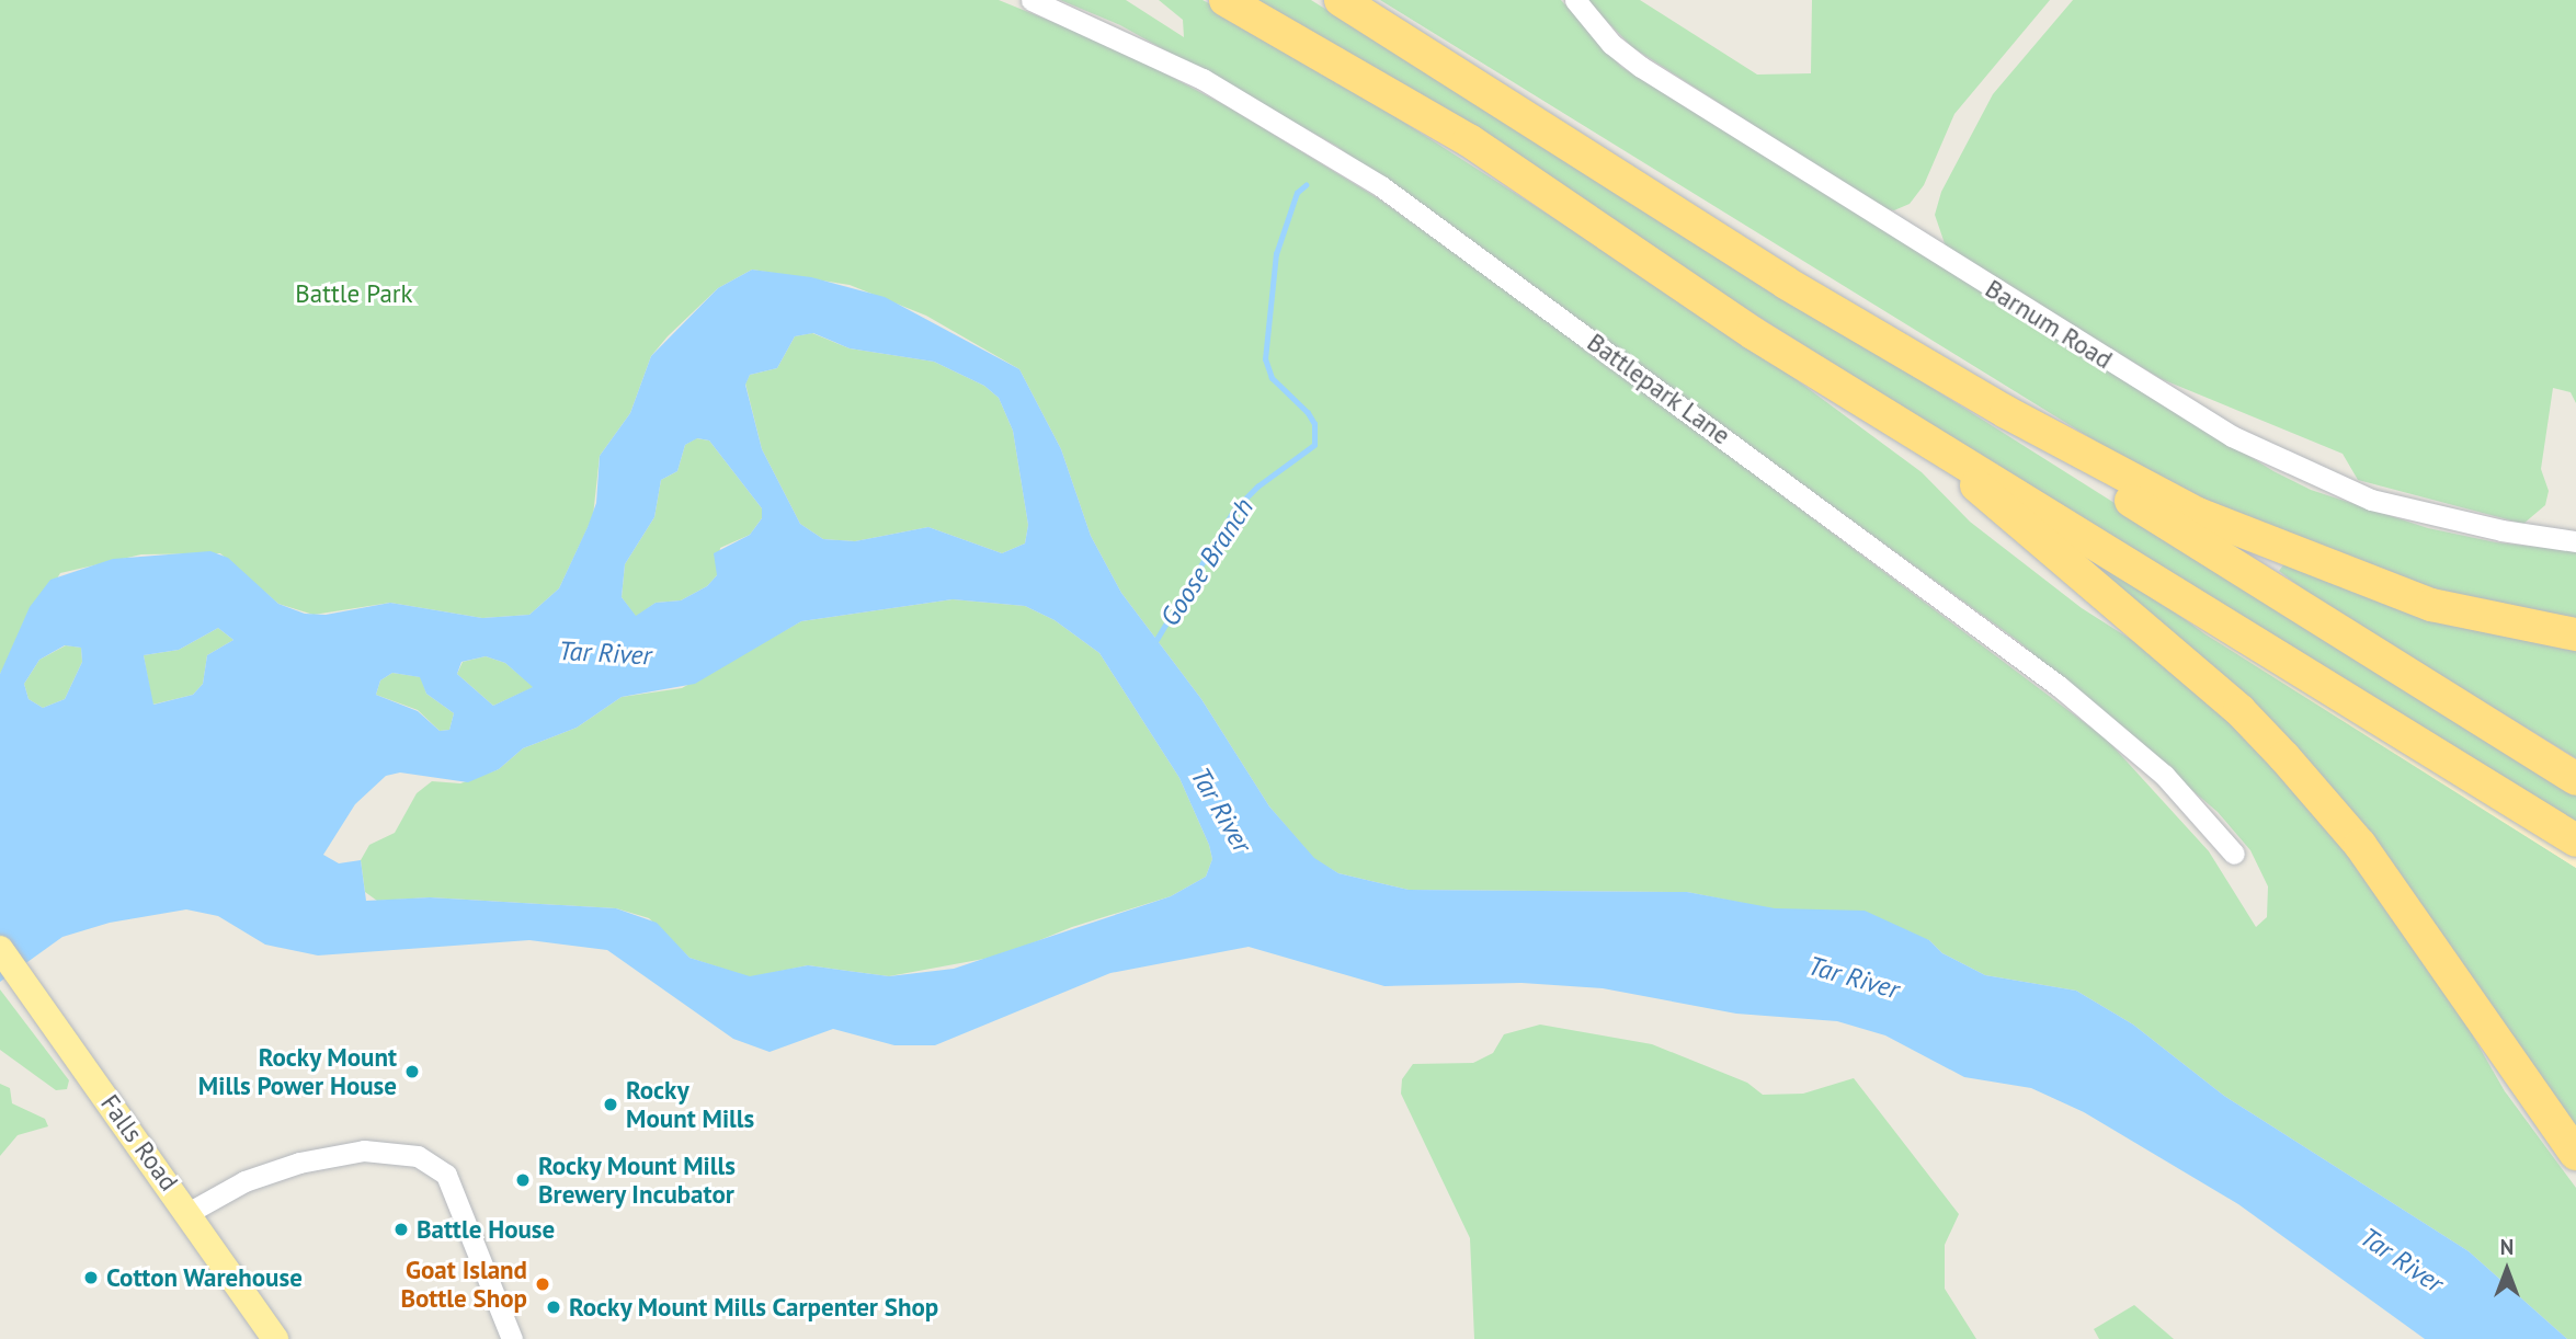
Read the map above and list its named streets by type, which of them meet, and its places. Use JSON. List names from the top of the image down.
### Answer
{
  "streets": {
    "main road": ["Falls Road"],
    "street": ["Barnum Road", "Battlepark Lane"]
  },
  "water": ["Goose Branch", "Tar River"],
  "parks": ["Battle Park"],
  "places": [
    "Rocky Mount Mills Power House",
    "Rocky Mount Mills",
    "Rocky Mount Mills Brewery Incubator",
    "Battle House",
    "Cotton Warehouse",
    "Goat Island Bottle Shop",
    "Rocky Mount Mills Carpenter Shop"
  ],
  "north": "top"
}
